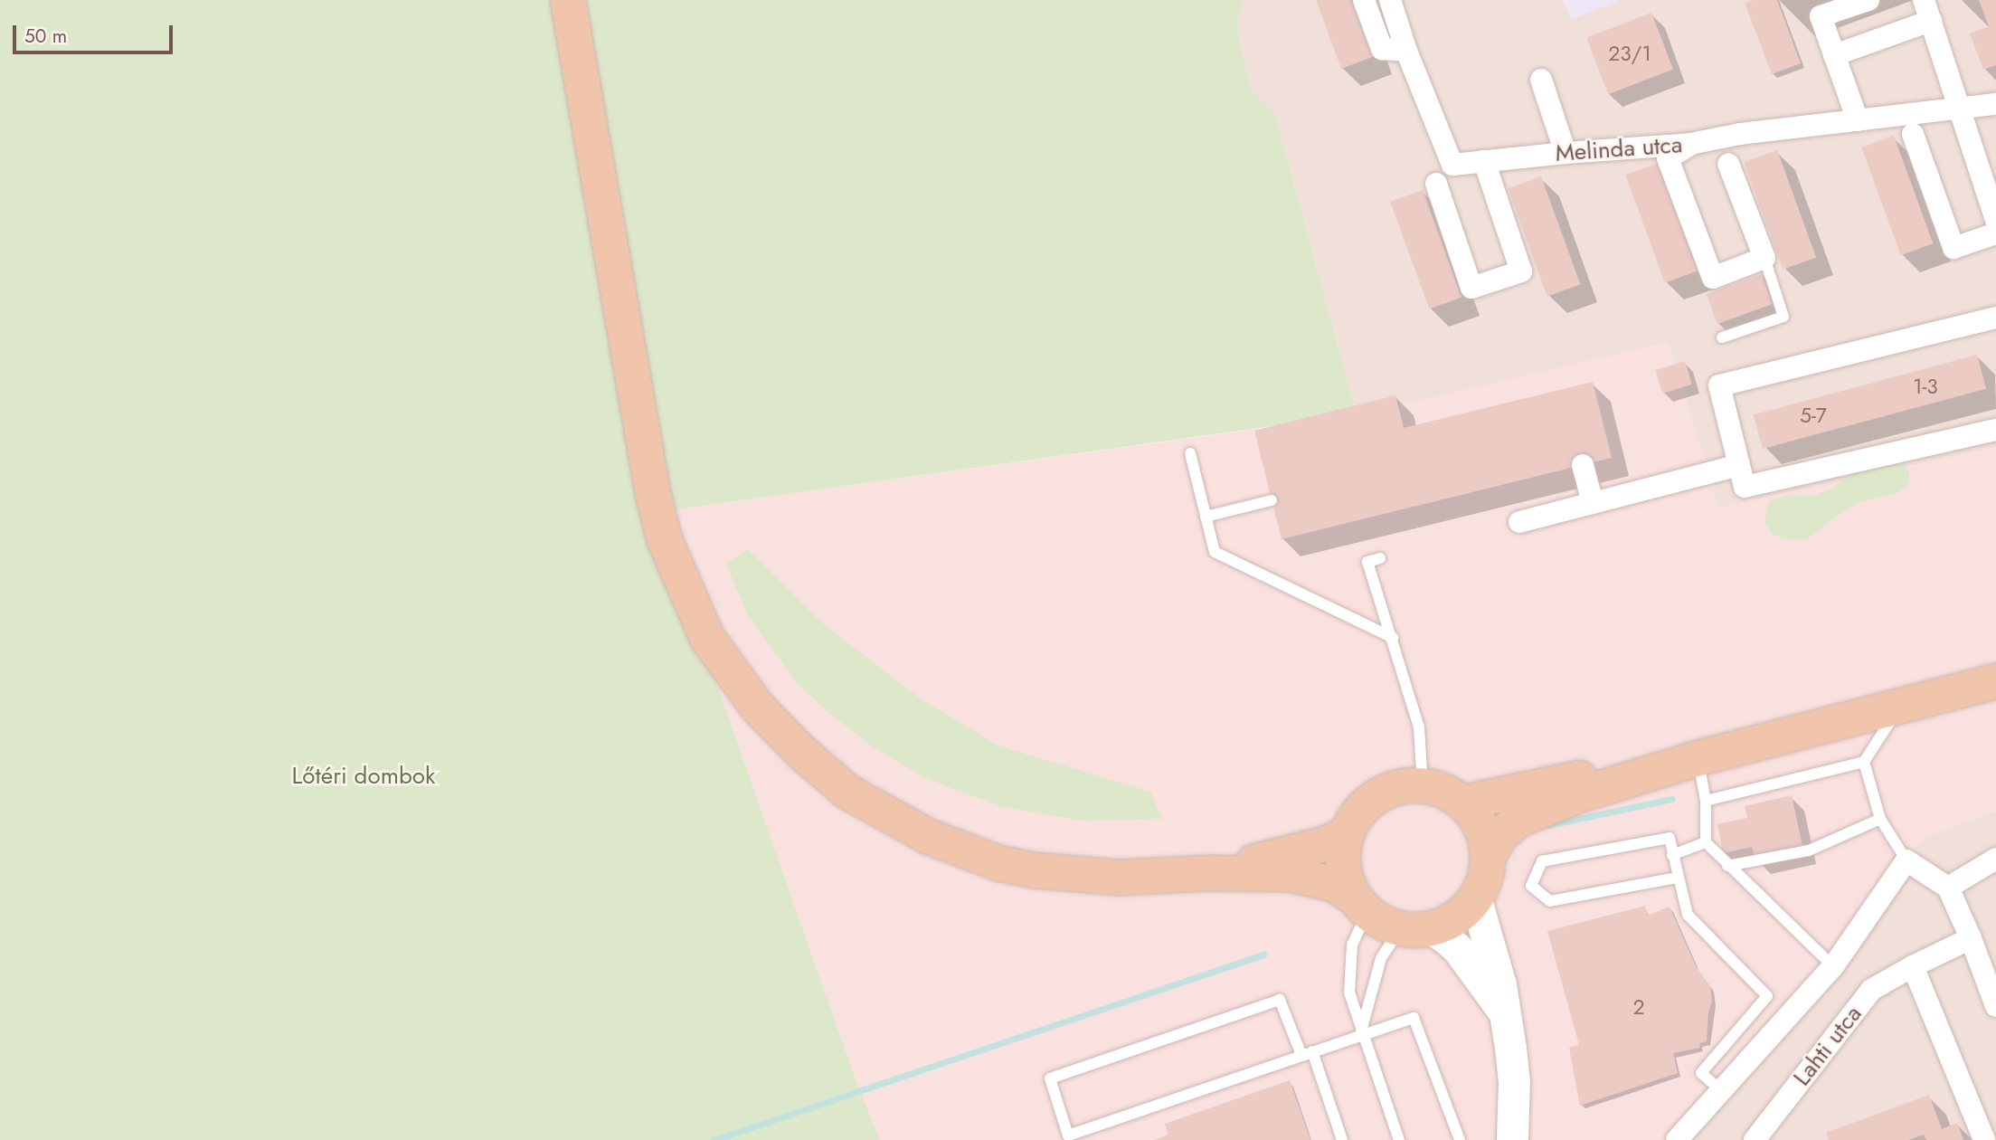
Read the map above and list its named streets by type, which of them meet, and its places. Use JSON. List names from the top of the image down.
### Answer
{
  "streets": {
    "street": ["Melinda utca", "Lahti utca"]
  },
  "parks": ["Lőtéri dombok"],
  "house_numbers": [
    "23/1",
    "1-3",
    "5-7",
    "2"
  ],
  "scale_bar": "50 m"
}
